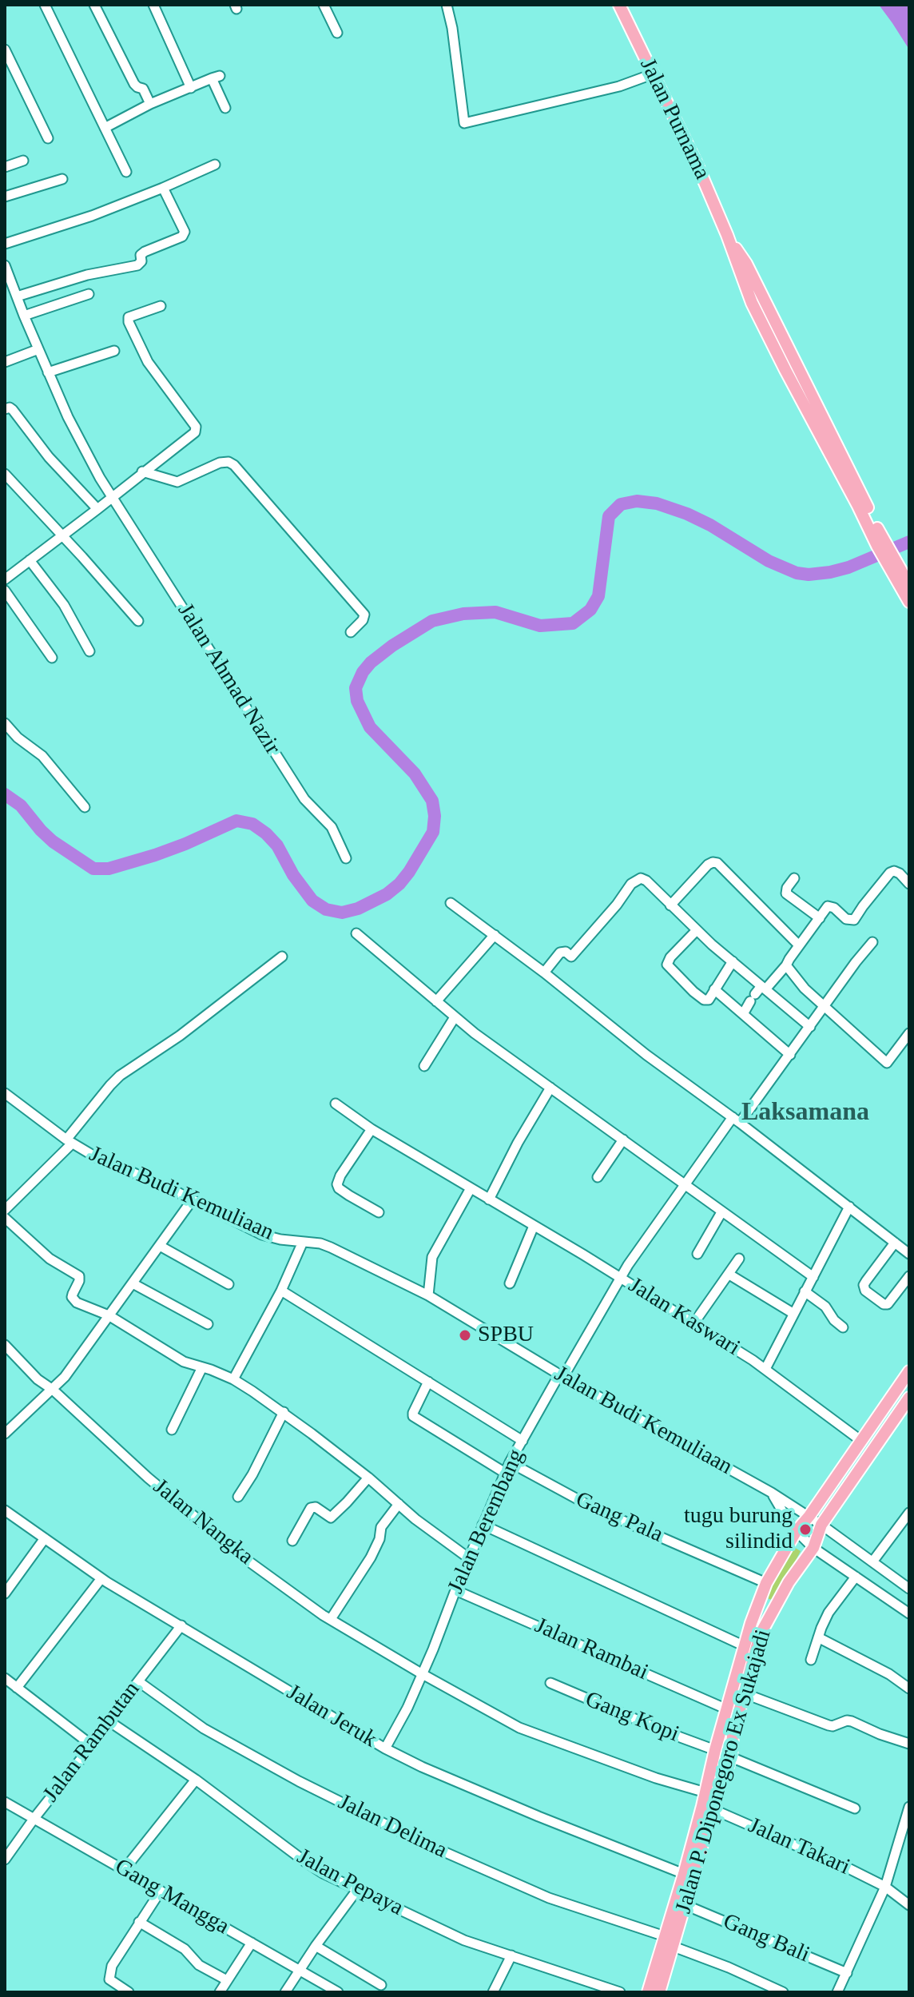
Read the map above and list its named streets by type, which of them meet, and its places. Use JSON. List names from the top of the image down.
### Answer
{
  "streets": {
    "main road": ["Jalan Purnama", "Jalan P. Diponegoro Ex Sukajadi"],
    "street": [
      "Jalan Ahmad Nazir",
      "Jalan Budi Kemuliaan",
      "Jalan Kaswari",
      "Gang Pala",
      "Jalan Berembang",
      "Jalan Nangka",
      "Jalan Rambai",
      "Jalan Jeruk",
      "Gang Kopi",
      "Jalan Rambutan",
      "Jalan Delima",
      "Jalan Takari",
      "Jalan Pepaya",
      "Gang Mangga",
      "Gang Bali"
    ]
  },
  "crossings": [
    ["Jalan Budi Kemuliaan", "Jalan Berembang"],
    ["Jalan Budi Kemuliaan", "Jalan P. Diponegoro Ex Sukajadi"],
    ["Jalan Kaswari", "Jalan Berembang"],
    ["Gang Pala", "Jalan Berembang"],
    ["Jalan Berembang", "Jalan Nangka"],
    ["Jalan Berembang", "Jalan Rambai"],
    ["Jalan Berembang", "Jalan Jeruk"],
    ["Jalan Jeruk", "Jalan Rambutan"],
    ["Jalan Rambutan", "Jalan Delima"],
    ["Jalan Rambutan", "Jalan Pepaya"],
    ["Jalan Rambutan", "Gang Mangga"],
    ["Jalan P. Diponegoro Ex Sukajadi", "Jalan Takari"],
    ["Jalan P. Diponegoro Ex Sukajadi", "Gang Bali"]
  ],
  "districts": ["Laksamana"],
  "places": ["SPBU", "tugu burung silindid"]
}
